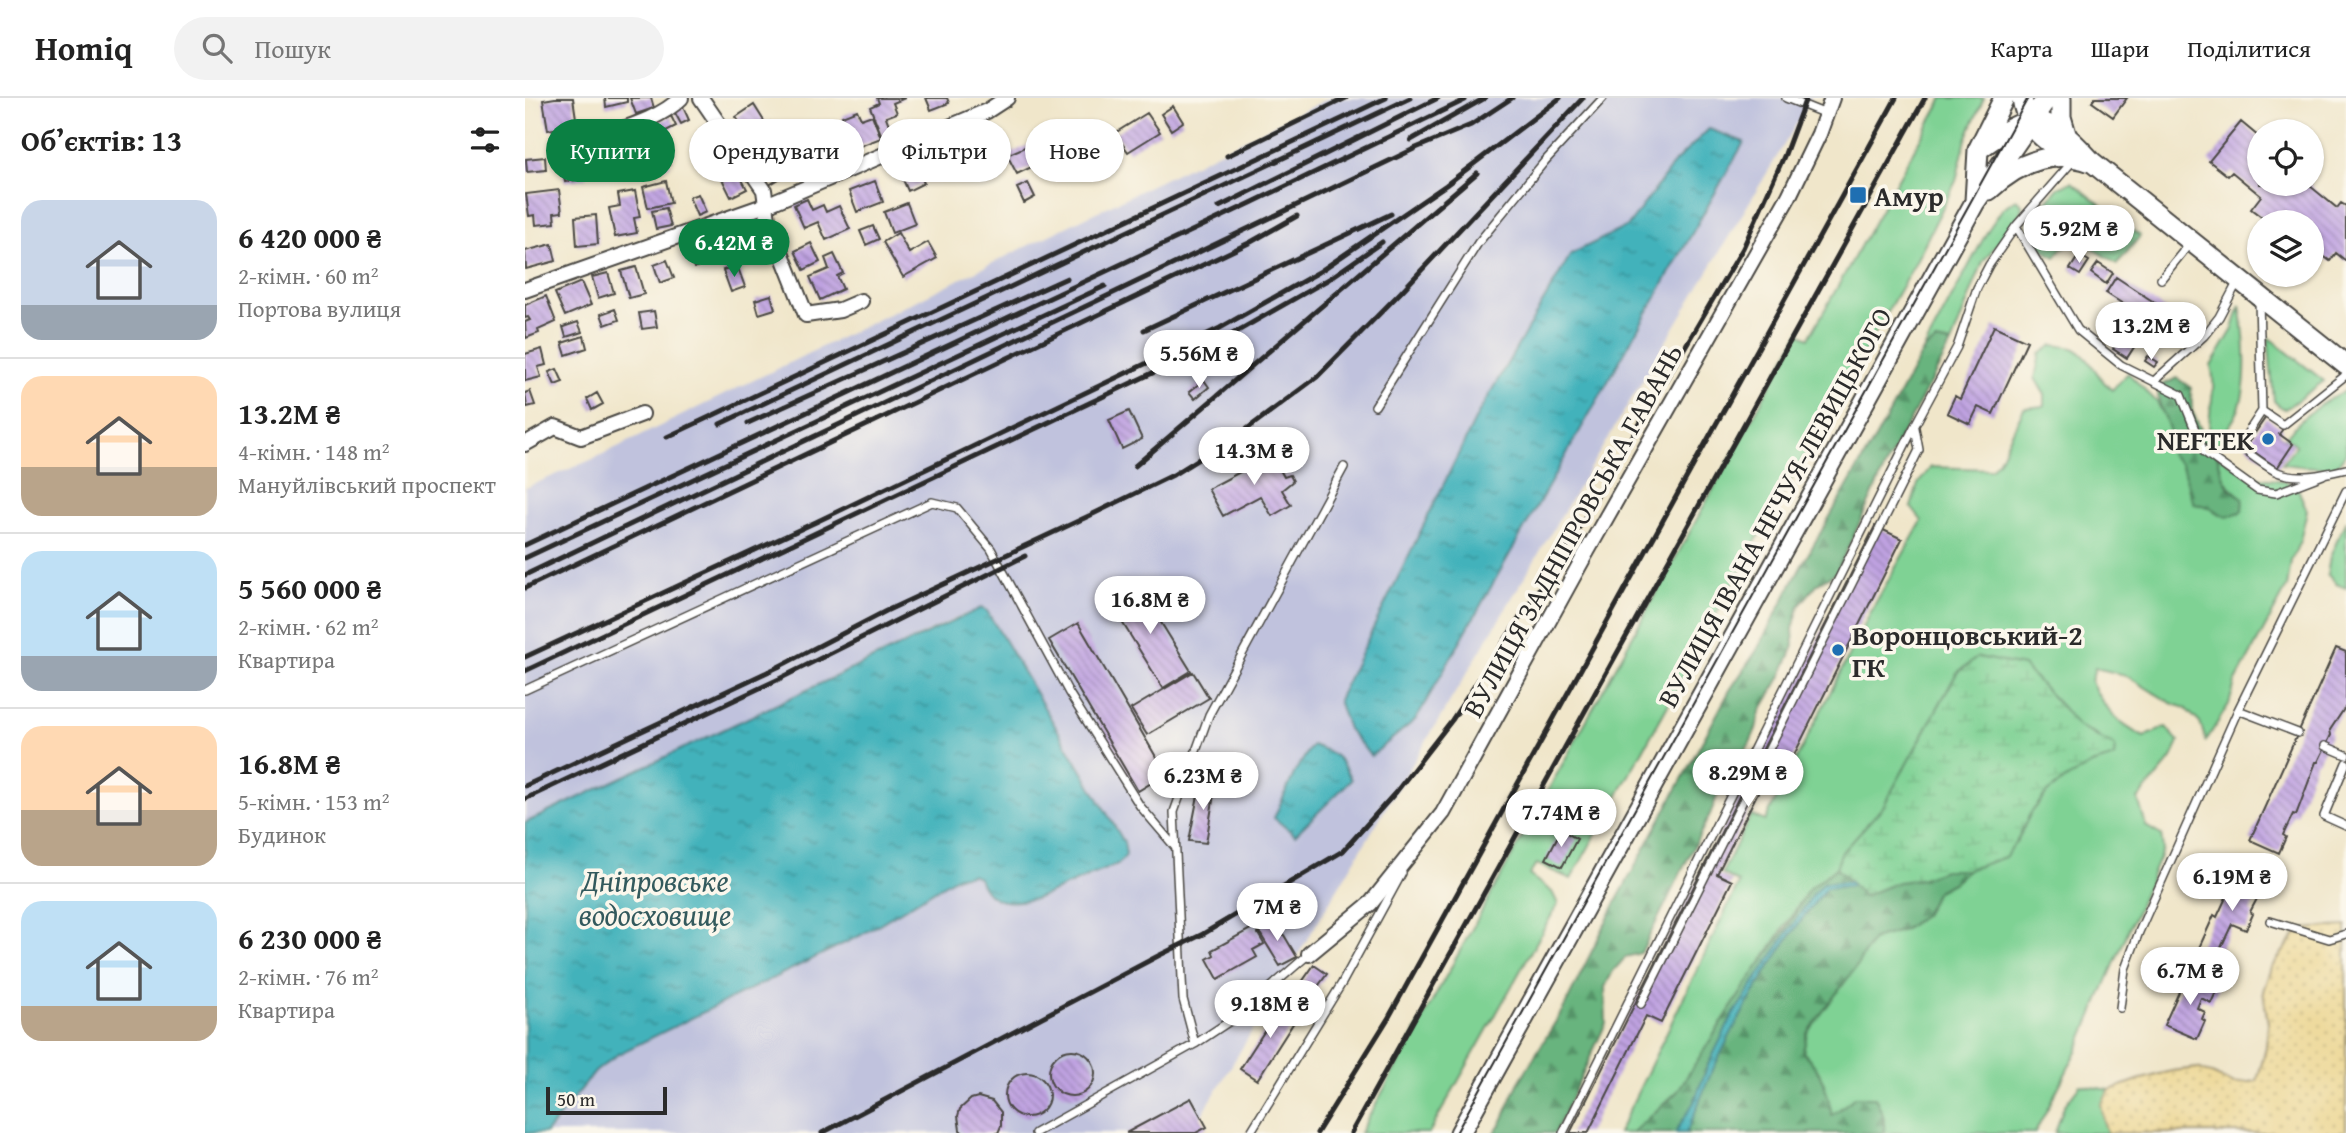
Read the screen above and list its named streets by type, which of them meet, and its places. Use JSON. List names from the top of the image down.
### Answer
{
  "streets": {
    "main road": ["ВУЛИЦЯ ІВАНА НЕЧУЯ-ЛЕВИЦЬКОГО"],
    "street": ["ВУЛИЦЯ ЗАДНІПРОВСЬКА ГАВАНЬ"]
  },
  "water": ["Дніпровське водосховище"],
  "places": {
    "transit": ["Амур"],
    "other": ["NEFTEK", "Воронцовський-2 ГК"]
  },
  "scale_bar": "50 m",
  "page": {
    "header": "Homiq",
    "search": "Пошук",
    "nav": ["Карта", "Шари", "Поділитися"],
    "heading": "Об’єктів: 13",
    "chip": [
      "Купити",
      "Орендувати",
      "Фільтри",
      "Нове"
    ],
    "list": [
      {
        "name": "6 420 000 ₴",
        "note": "2-кімн. · 60 m² · Портова вулиця"
      },
      {
        "name": "13.2M ₴",
        "note": "4-кімн. · 148 m² · Мануйлівський проспект"
      },
      {
        "name": "5 560 000 ₴",
        "note": "2-кімн. · 62 m² · Квартира"
      },
      {
        "name": "16.8M ₴",
        "note": "5-кімн. · 153 m² · Будинок"
      },
      {
        "name": "6 230 000 ₴",
        "note": "2-кімн. · 76 m² · Квартира"
      }
    ],
    "price": [
      "5.92M ₴",
      "6.42M ₴",
      "13.2M ₴",
      "5.56M ₴",
      "14.3M ₴",
      "16.8M ₴",
      "8.29M ₴",
      "6.23M ₴",
      "7.74M ₴",
      "6.19M ₴",
      "7M ₴",
      "6.7M ₴",
      "9.18M ₴"
    ],
    "scale": "50 m"
  }
}
